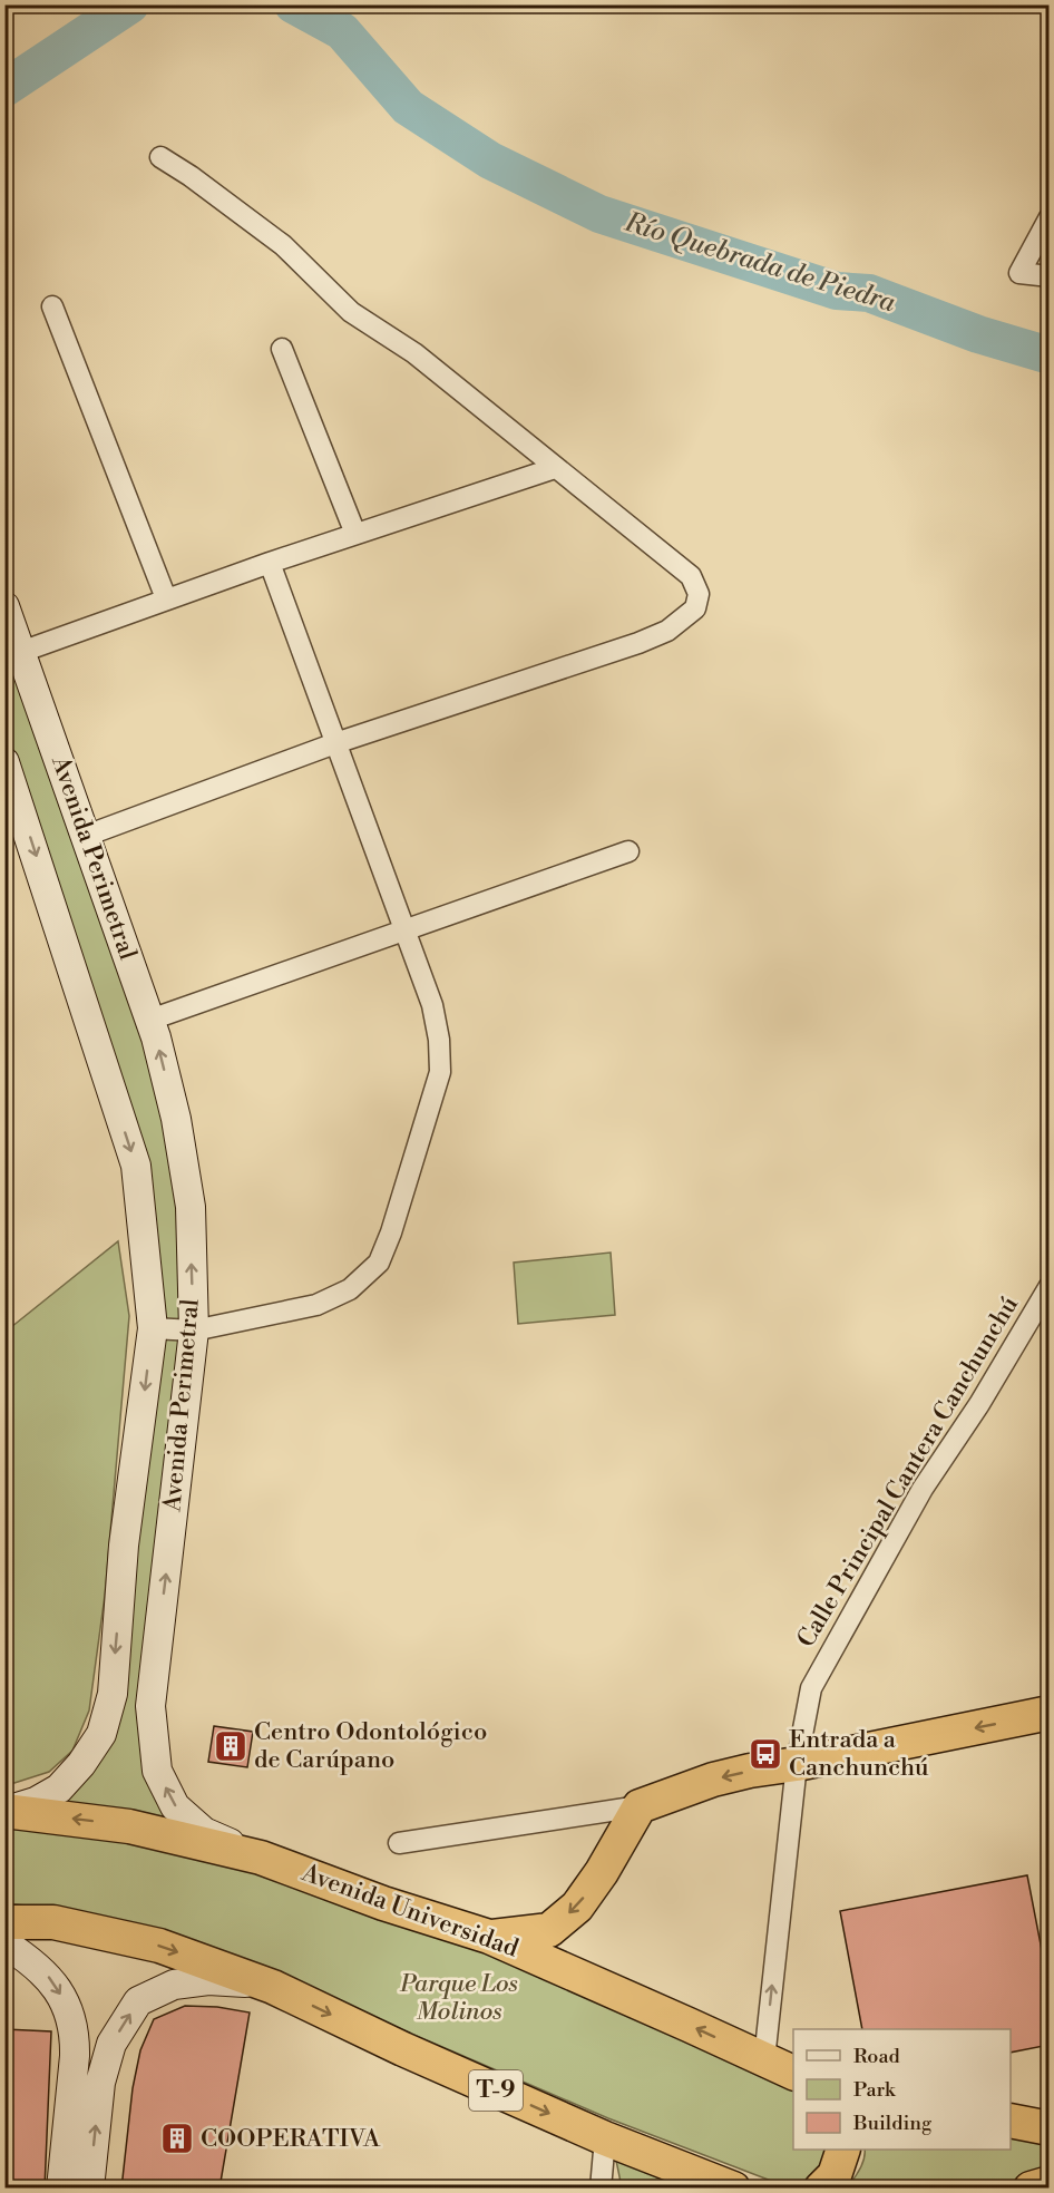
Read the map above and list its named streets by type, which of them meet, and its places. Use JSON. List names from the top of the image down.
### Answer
{
  "streets": {
    "highway": ["Avenida Universidad", "T-9"],
    "main road": ["Avenida Perimetral"],
    "street": ["Calle Principal Cantera Canchunchú"]
  },
  "crossings": [
    ["Avenida Perimetral", "Avenida Universidad"],
    ["Calle Principal Cantera Canchunchú", "Avenida Universidad"]
  ],
  "one_way": ["Calle Principal Cantera Canchunchú"],
  "water": ["Río Quebrada de Piedra"],
  "parks": ["Parque Los Molinos"],
  "places": {
    "building": ["Centro Odontológico de Carúpano", "COOPERATIVA"],
    "bus stop": ["Entrada a Canchunchú"]
  },
  "legend": ["Road", "Park", "Building"]
}
